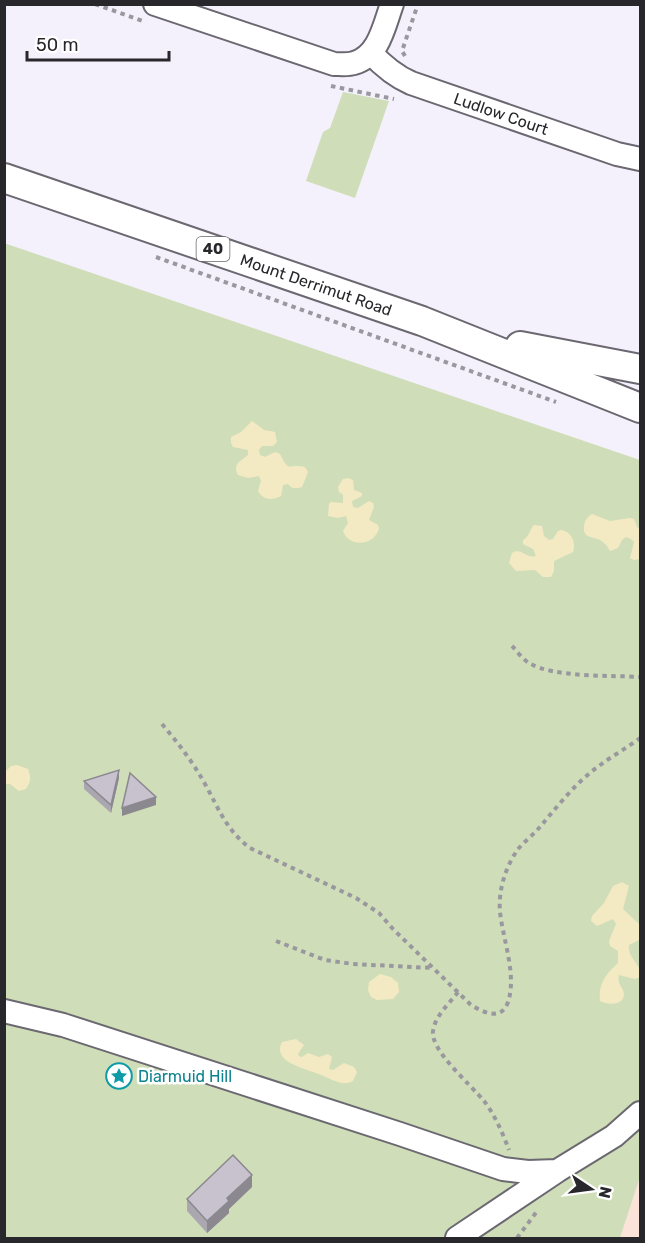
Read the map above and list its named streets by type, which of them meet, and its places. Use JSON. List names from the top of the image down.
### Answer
{
  "streets": {
    "main road": ["40", "Mount Derrimut Road"],
    "street": ["Ludlow Court"]
  },
  "places": {
    "place": ["Diarmuid Hill"]
  },
  "scale_bar": "50 m",
  "north": "right"
}
